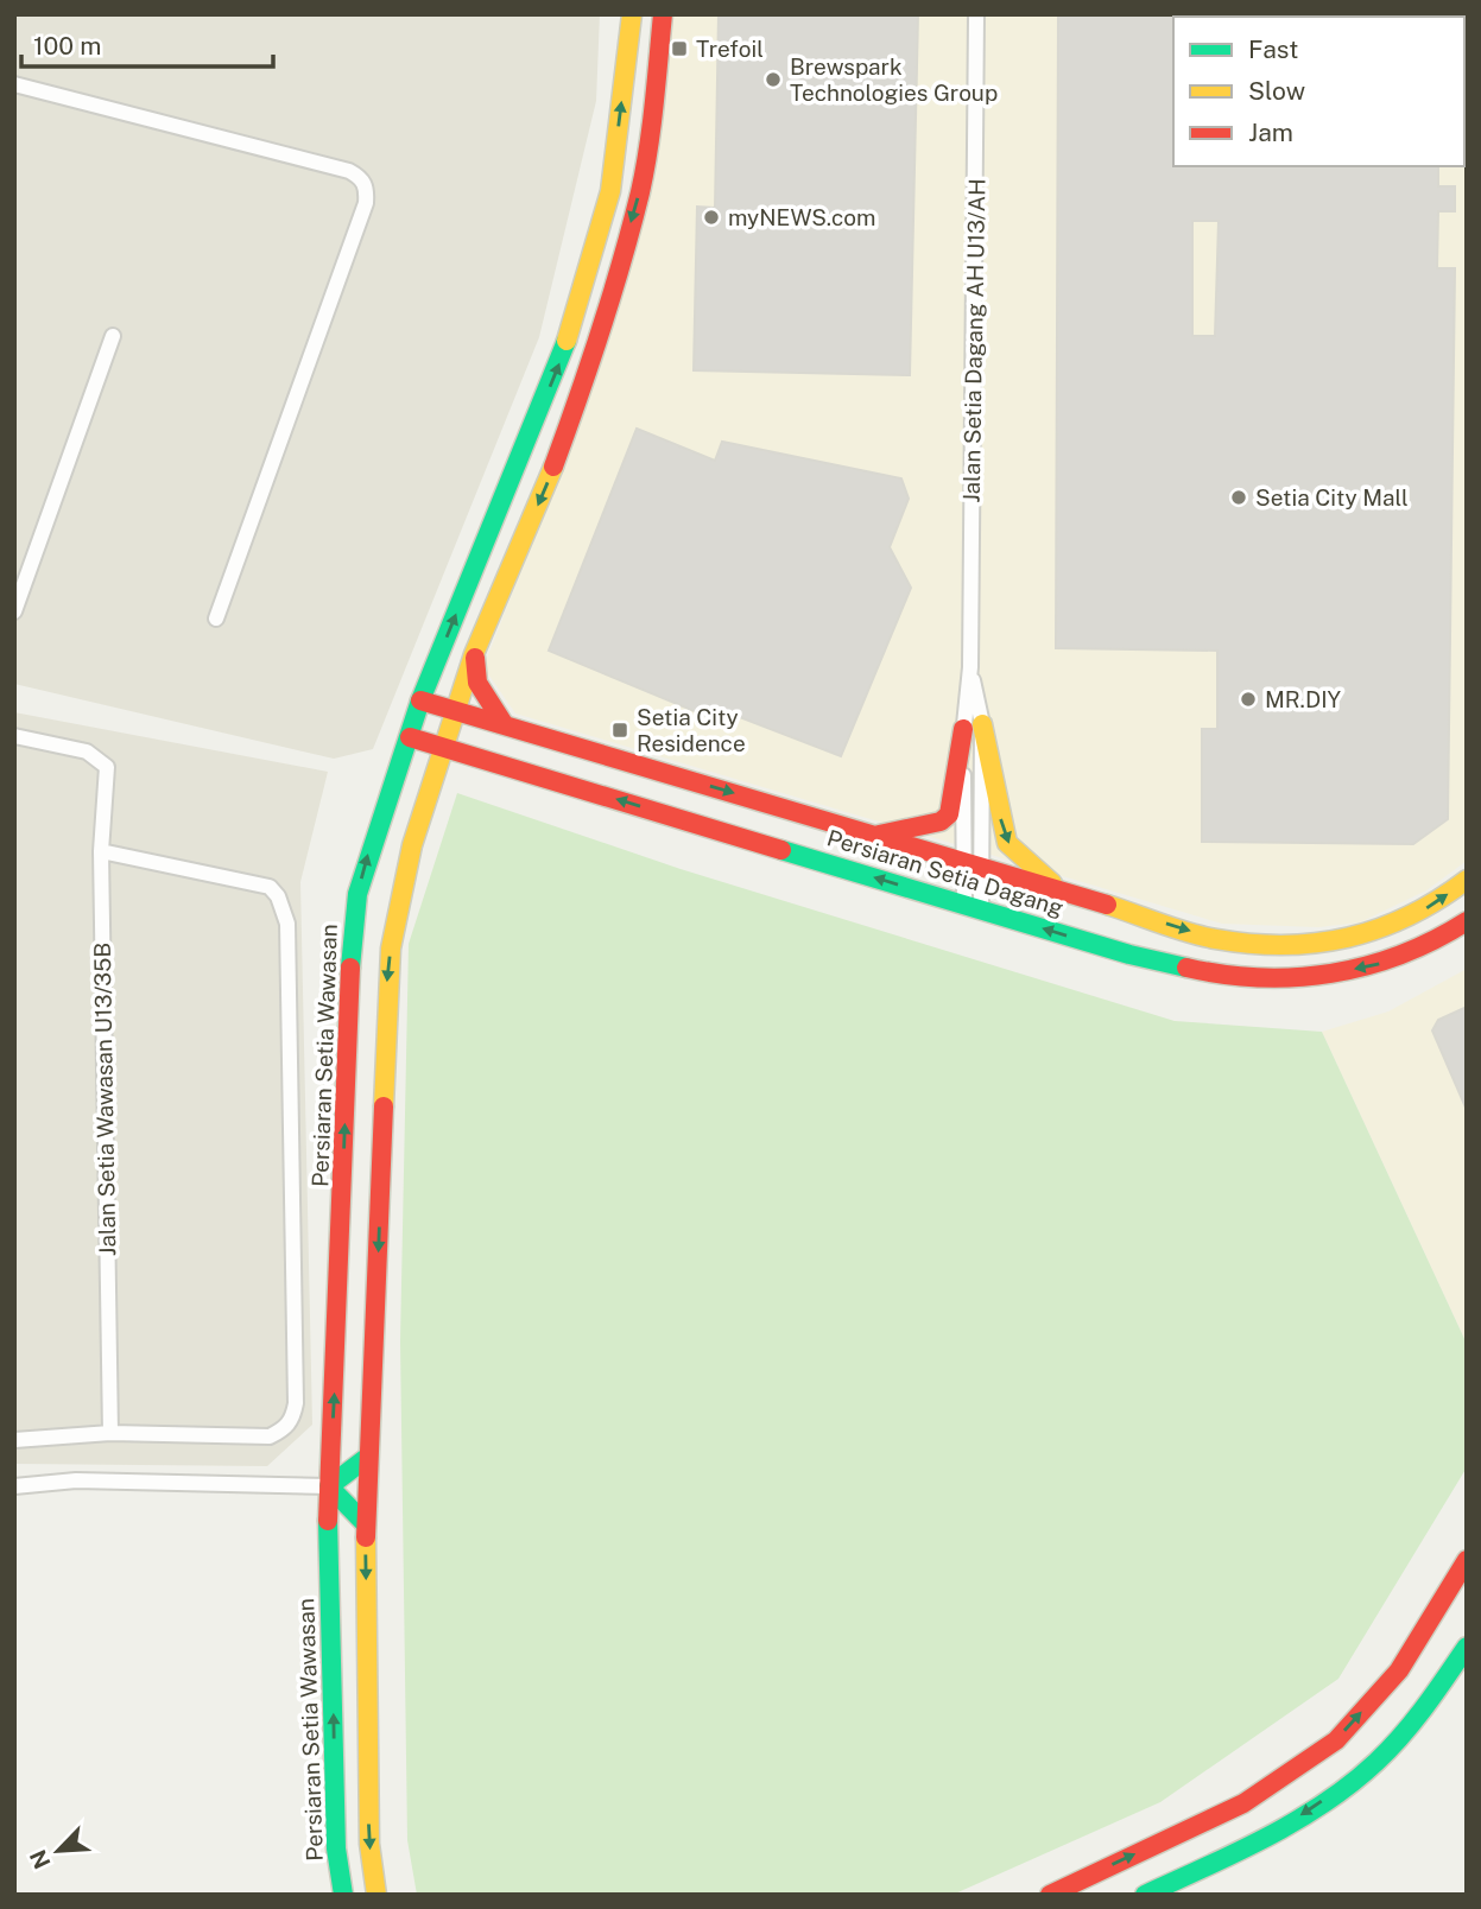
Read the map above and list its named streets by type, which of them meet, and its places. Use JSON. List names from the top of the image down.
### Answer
{
  "streets": {
    "street": [
      "Jalan Setia Dagang AH U13/AH",
      "Persiaran Setia Dagang",
      "Persiaran Setia Wawasan",
      "Jalan Setia Wawasan U13/35B"
    ]
  },
  "crossings": [
    ["Jalan Setia Dagang AH U13/AH", "Persiaran Setia Dagang"],
    ["Persiaran Setia Dagang", "Persiaran Setia Wawasan"]
  ],
  "places": {
    "transit": ["Trefoil", "Setia City Residence"],
    "other": [
      "Brewspark Technologies Group",
      "myNEWS.com",
      "Setia City Mall",
      "MR.DIY"
    ]
  },
  "legend": ["Fast", "Slow", "Jam"],
  "scale_bar": "100 m",
  "north": "bottom left"
}
